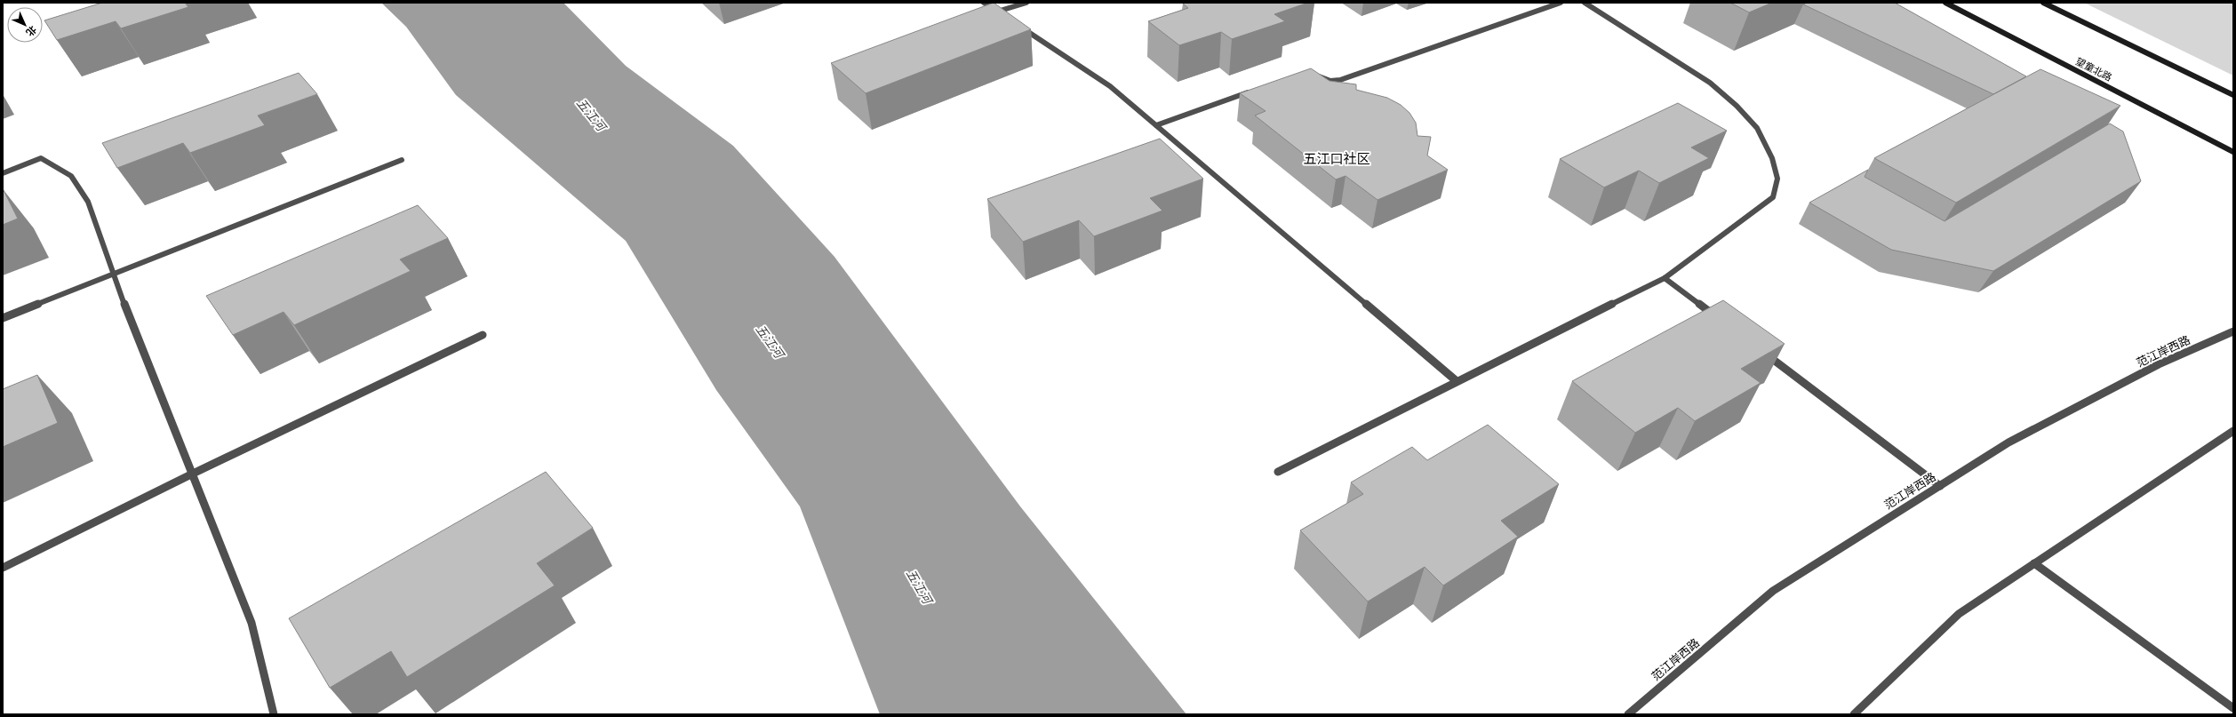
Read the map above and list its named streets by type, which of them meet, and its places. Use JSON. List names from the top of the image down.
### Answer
{
  "streets": {
    "main road": ["望童北路"],
    "street": ["范江岸西路"]
  },
  "districts": ["五江口社区"],
  "water": ["五江河"],
  "north": "bottom right"
}
